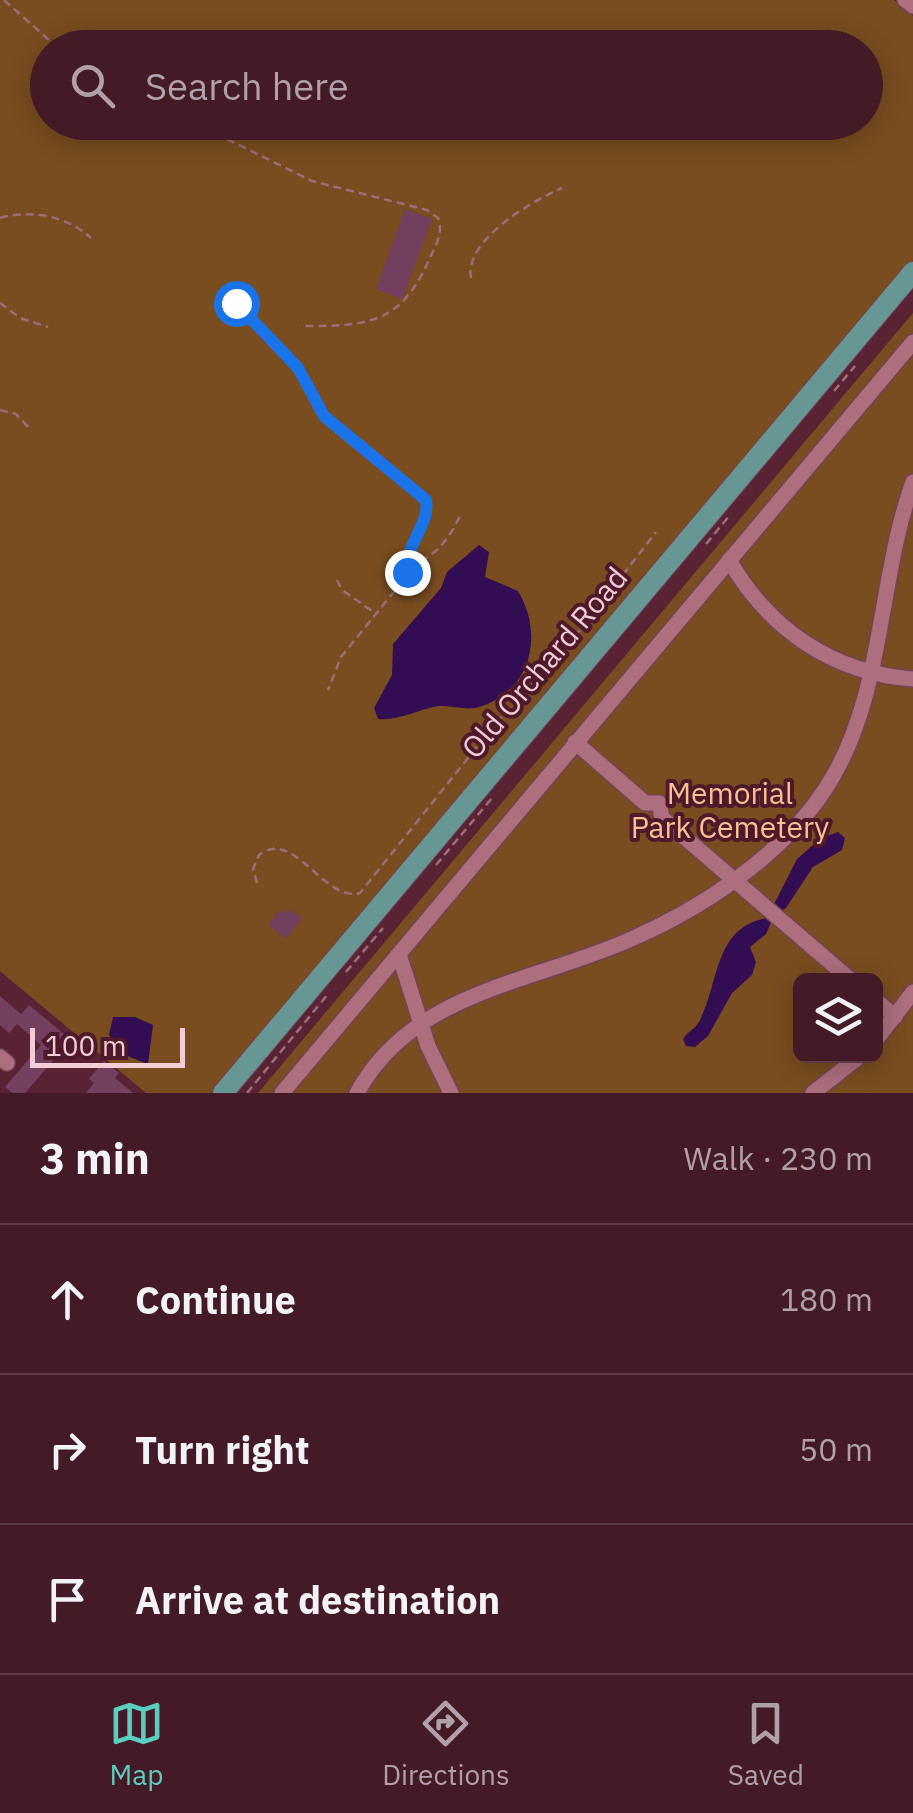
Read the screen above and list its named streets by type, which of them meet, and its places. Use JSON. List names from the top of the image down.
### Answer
{
  "streets": {
    "main road": ["Old Orchard Road"]
  },
  "parks": ["Memorial Park Cemetery"],
  "scale_bar": "100 m",
  "page": {
    "search": "Search here",
    "scale": "100 m",
    "heading": ["3 min", "Walk · 230 m"],
    "list": [
      ["Continue", "180 m"],
      ["Turn right", "50 m"],
      "Arrive at destination"
    ],
    "nav": ["Map", "Directions", "Saved"]
  }
}
